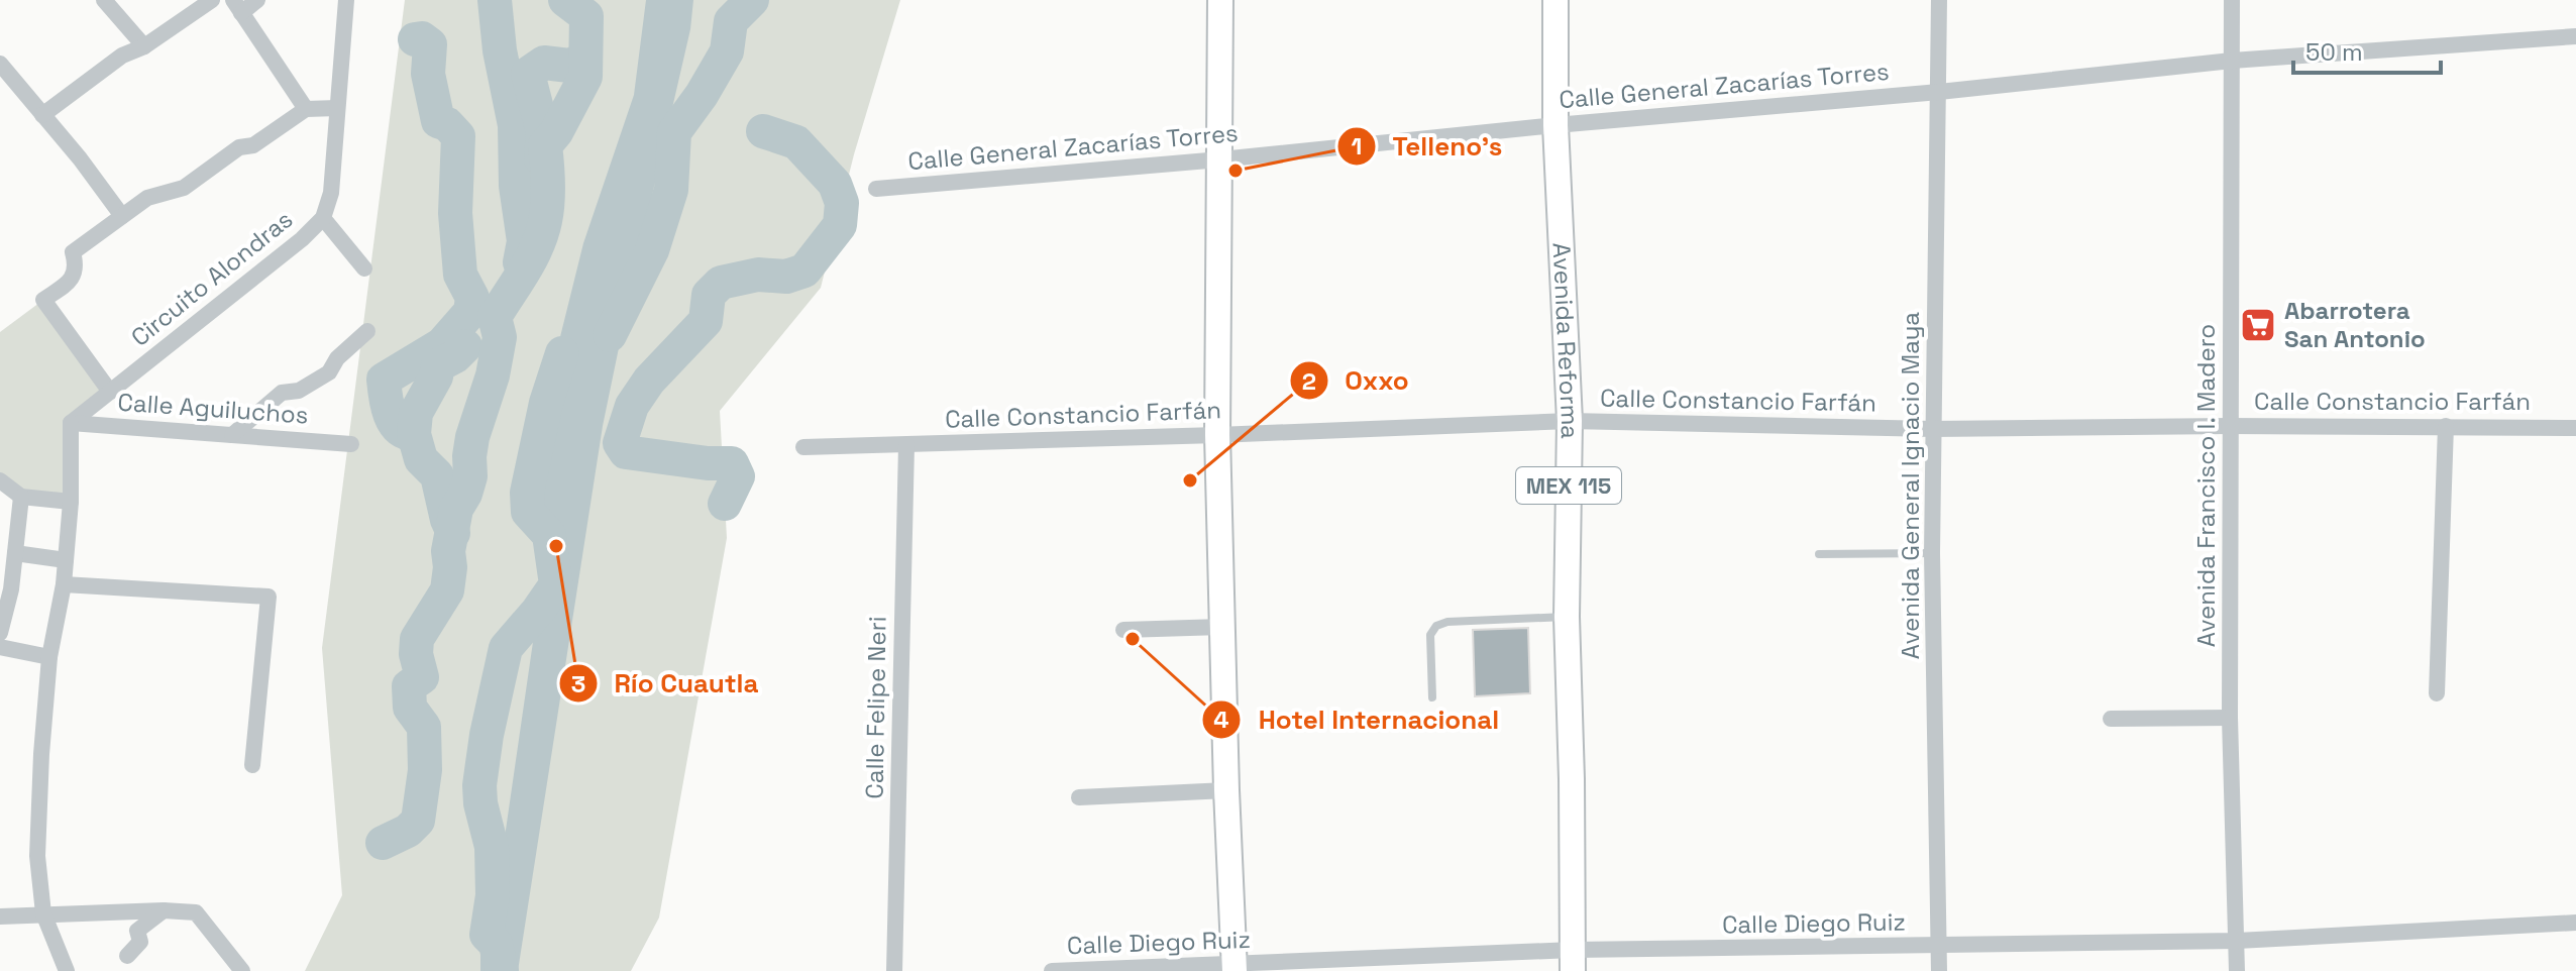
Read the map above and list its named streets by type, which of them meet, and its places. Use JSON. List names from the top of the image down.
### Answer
{
  "streets": {
    "main road": ["Avenida Reforma", "MEX 115"],
    "street": [
      "Calle General Zacarías Torres",
      "Circuito Alondras",
      "Calle Constancio Farfán",
      "Calle Aguiluchos",
      "Avenida General Ignacio Maya",
      "Avenida Francisco I. Madero",
      "Calle Felipe Neri",
      "Calle Diego Ruiz"
    ]
  },
  "crossings": [
    ["Calle General Zacarías Torres", "Avenida Reforma"],
    ["Calle General Zacarías Torres", "Avenida General Ignacio Maya"],
    ["Calle General Zacarías Torres", "Avenida Francisco I. Madero"],
    ["Circuito Alondras", "Calle Aguiluchos"],
    ["Avenida Reforma", "Calle Constancio Farfán"],
    ["Avenida Reforma", "Calle Diego Ruiz"],
    ["Calle Constancio Farfán", "Avenida General Ignacio Maya"],
    ["Calle Constancio Farfán", "Avenida Francisco I. Madero"],
    ["Calle Constancio Farfán", "Calle Felipe Neri"],
    ["Avenida General Ignacio Maya", "Calle Diego Ruiz"],
    ["Avenida Francisco I. Madero", "Calle Diego Ruiz"]
  ],
  "places": {
    "other": [
      "Telleno's",
      "Oxxo",
      "Río Cuautla",
      "Hotel Internacional"
    ],
    "supermarket": ["Abarrotera San Antonio"]
  },
  "scale_bar": "50 m"
}
